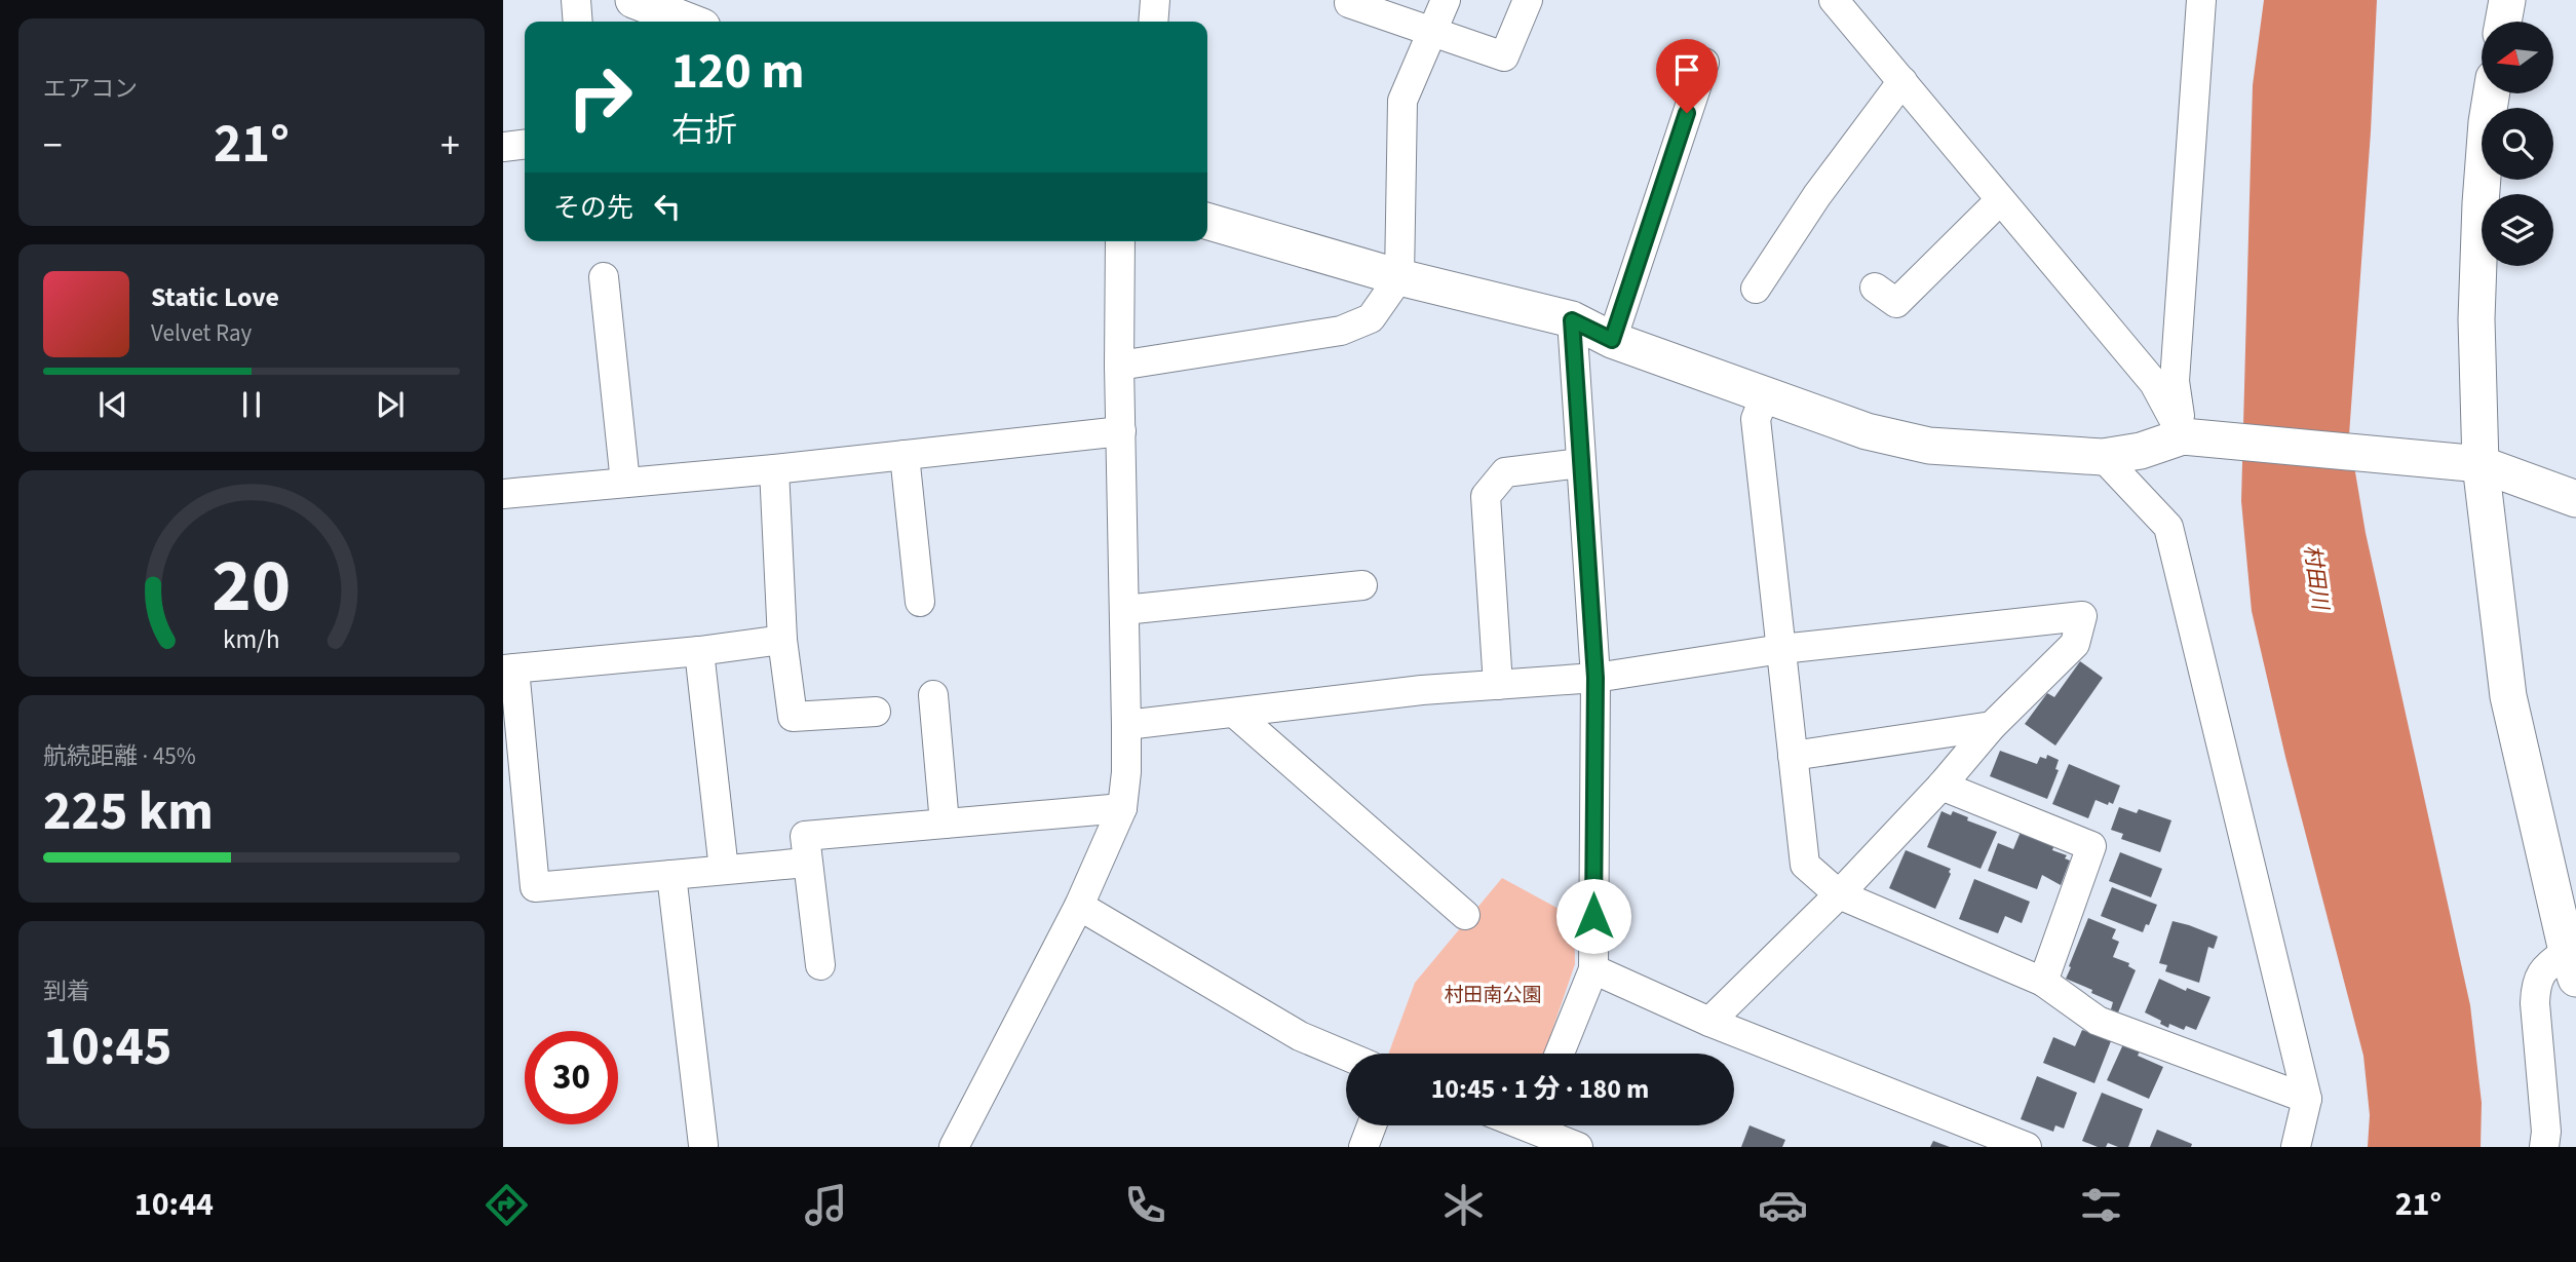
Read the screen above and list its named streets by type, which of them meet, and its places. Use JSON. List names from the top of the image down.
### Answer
{
  "water": ["村田川"],
  "parks": ["村田南公園"],
  "north": "left",
  "page": {
    "tile": [
      "エアコン",
      ["航続距離 · 45%", "225 km"],
      ["到着", "10:45"]
    ],
    "turn": ["120 m", "右折"],
    "heat": ["−", "21°", "+"],
    "then": "その先",
    "song": ["Static Love", "Velvet Ray"],
    "limit": "30",
    "trip": "10:45 · 1 分 · 180 m",
    "tabs": ["10:44", "21°"],
    "gauge": ["20", "km/h"]
  }
}
